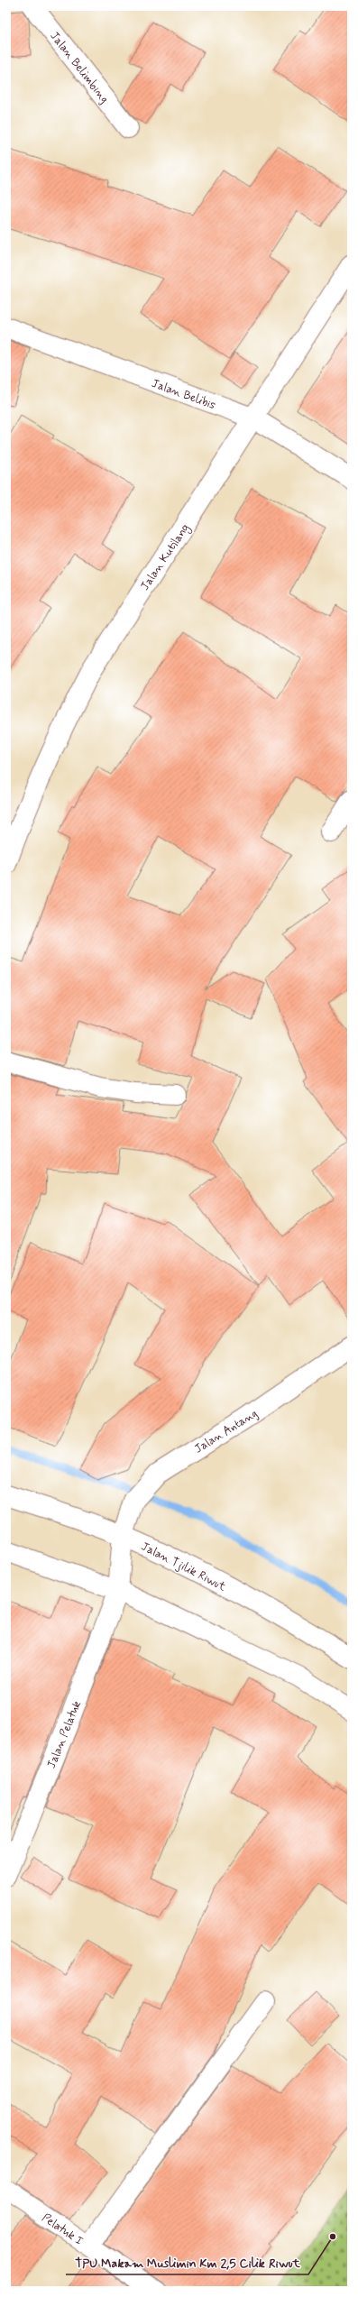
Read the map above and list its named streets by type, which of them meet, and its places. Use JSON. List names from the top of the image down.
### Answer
{
  "streets": {
    "main road": [
      "Jalan Belimbing",
      "Jalan Belibis",
      "Jalan Kutilang",
      "Jalan Antang",
      "Jalan Tjilik Riwut",
      "Jalan Pelatuk",
      "Pelatuk I"
    ]
  },
  "crossings": [
    ["Jalan Belibis", "Jalan Kutilang"],
    ["Jalan Antang", "Jalan Tjilik Riwut"],
    ["Jalan Antang", "Jalan Pelatuk"]
  ],
  "places": ["TPU Makam Muslimin Km 2,5 Cilik Riwut"]
}
